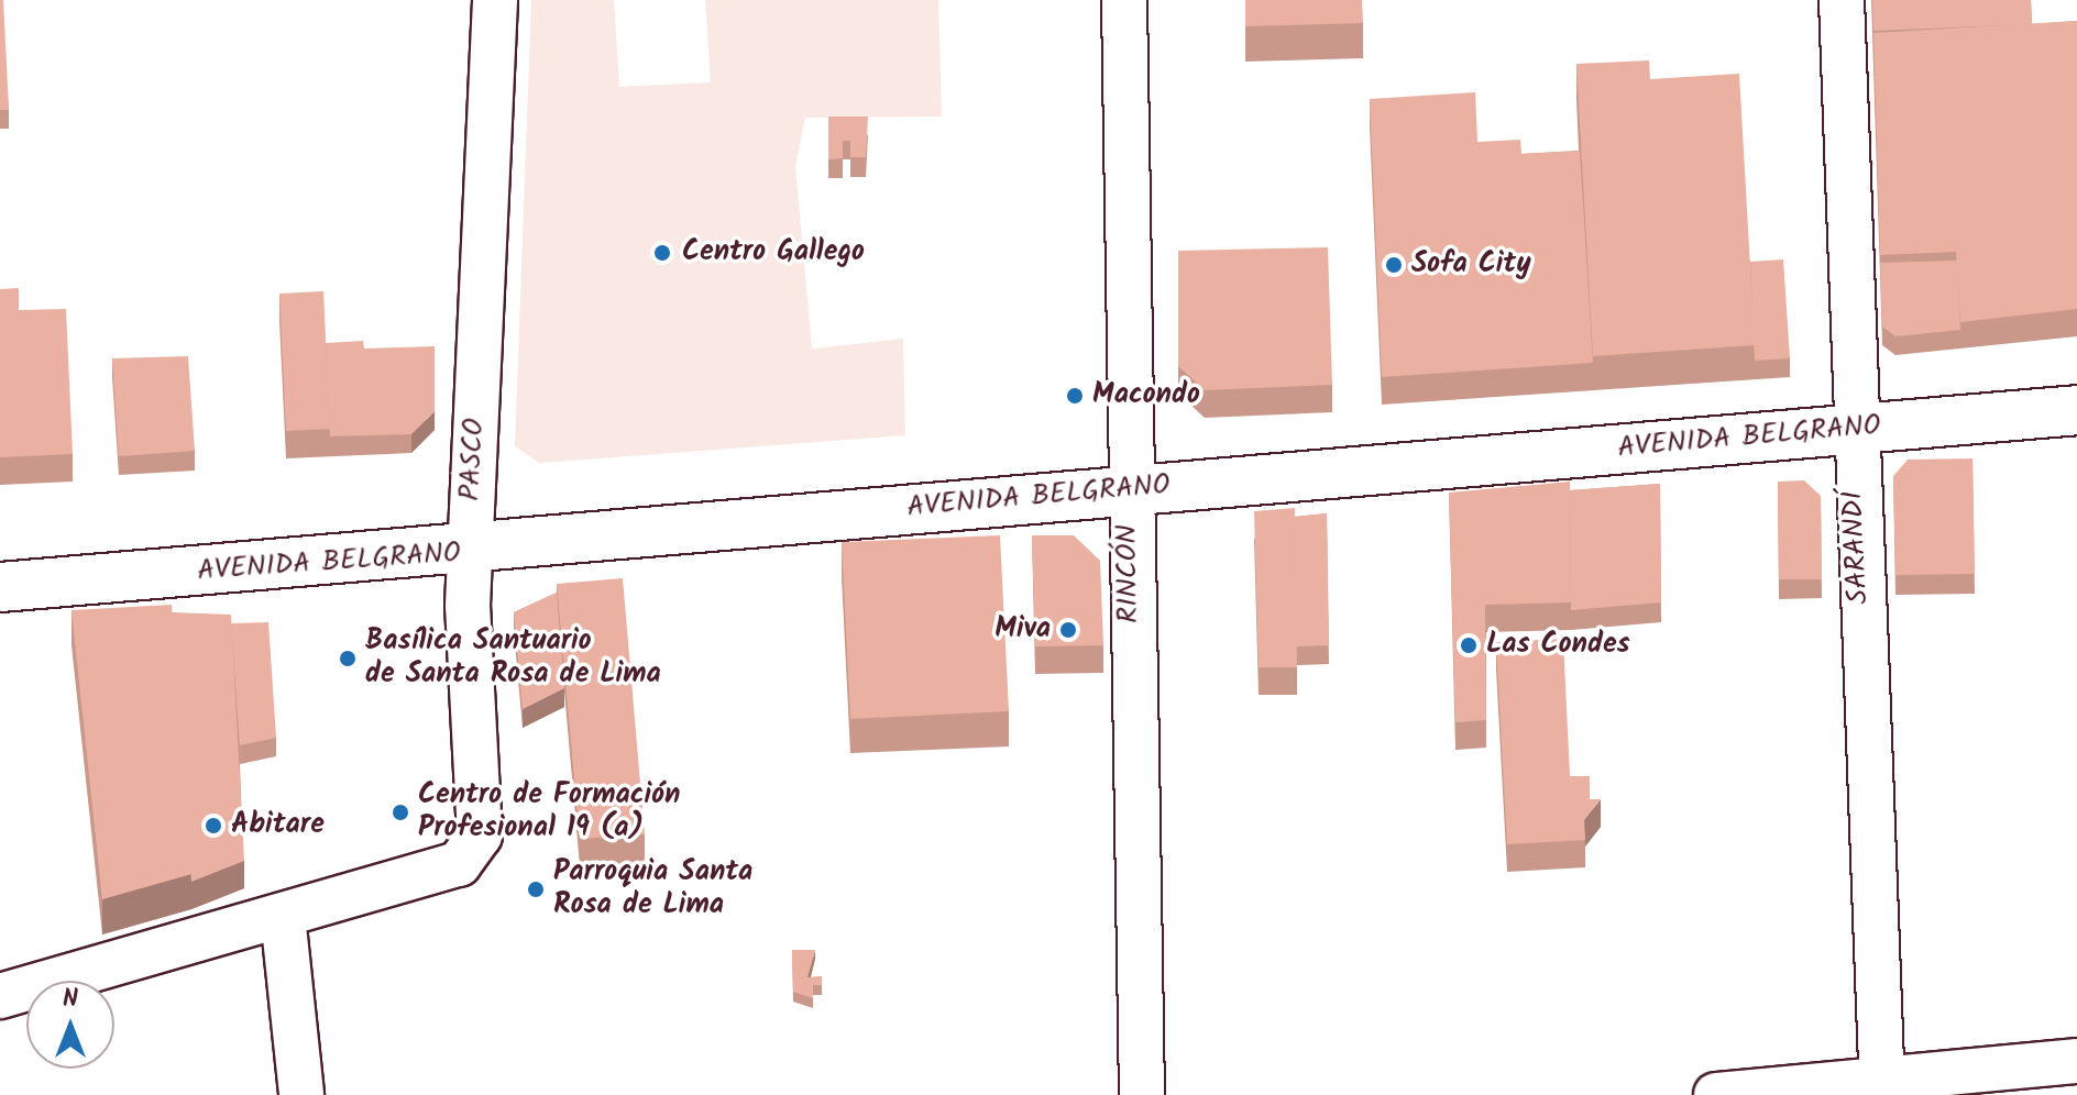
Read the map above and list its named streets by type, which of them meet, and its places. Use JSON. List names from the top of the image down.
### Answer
{
  "streets": {
    "main road": ["AVENIDA BELGRANO"],
    "street": ["PASCO", "SARANDÍ", "RINCÓN"]
  },
  "crossings": [
    ["AVENIDA BELGRANO", "PASCO"],
    ["AVENIDA BELGRANO", "SARANDÍ"],
    ["AVENIDA BELGRANO", "RINCÓN"]
  ],
  "places": [
    "Centro Gallego",
    "Sofa City",
    "Macondo",
    "Miva",
    "Las Condes",
    "Basílica Santuario de Santa Rosa de Lima",
    "Centro de Formación Profesional 19 (a)",
    "Abitare",
    "Parroquia Santa Rosa de Lima"
  ],
  "north": "top"
}
